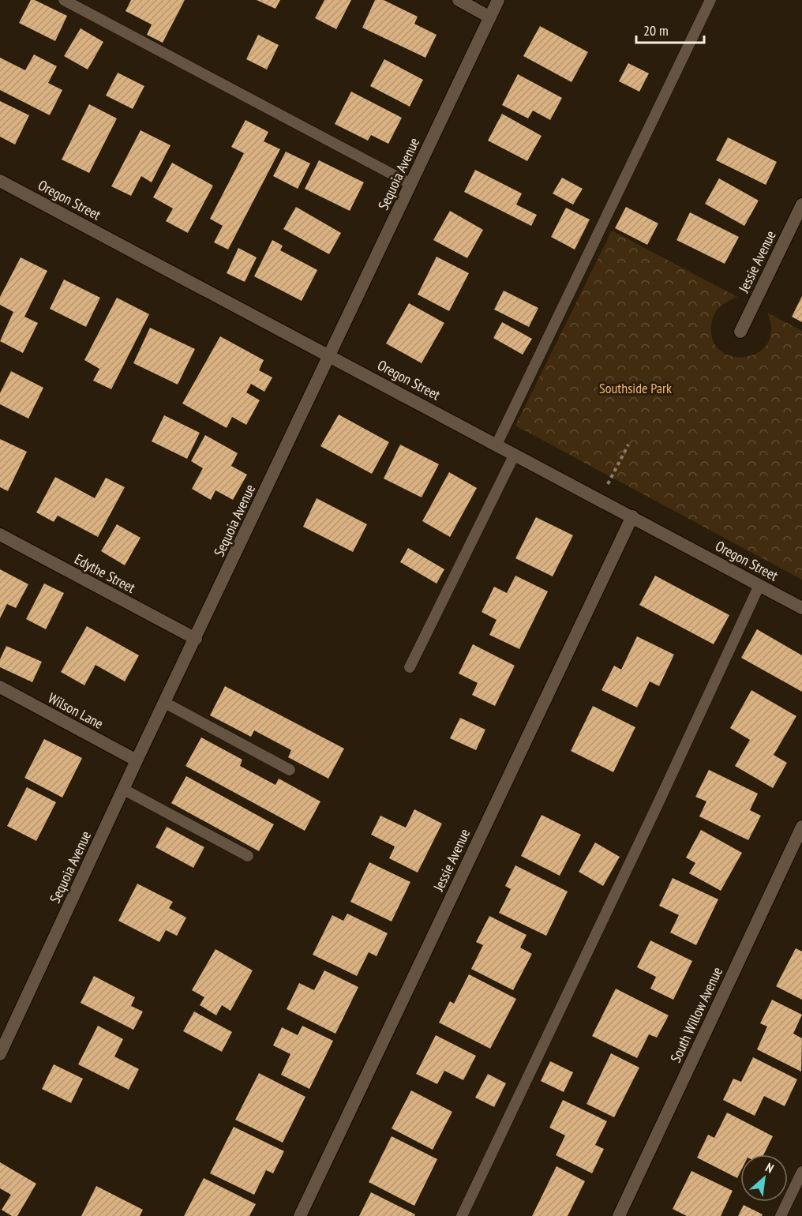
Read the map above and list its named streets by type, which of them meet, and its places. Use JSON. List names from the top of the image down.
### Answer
{
  "streets": {
    "street": [
      "Sequoia Avenue",
      "Oregon Street",
      "Jessie Avenue",
      "Edythe Street",
      "Wilson Lane",
      "South Willow Avenue"
    ]
  },
  "crossings": [
    ["Sequoia Avenue", "Oregon Street"],
    ["Sequoia Avenue", "Edythe Street"],
    ["Sequoia Avenue", "Wilson Lane"],
    ["Oregon Street", "Jessie Avenue"]
  ],
  "parks": ["Southside Park"],
  "scale_bar": "20 m",
  "north": "top right"
}
